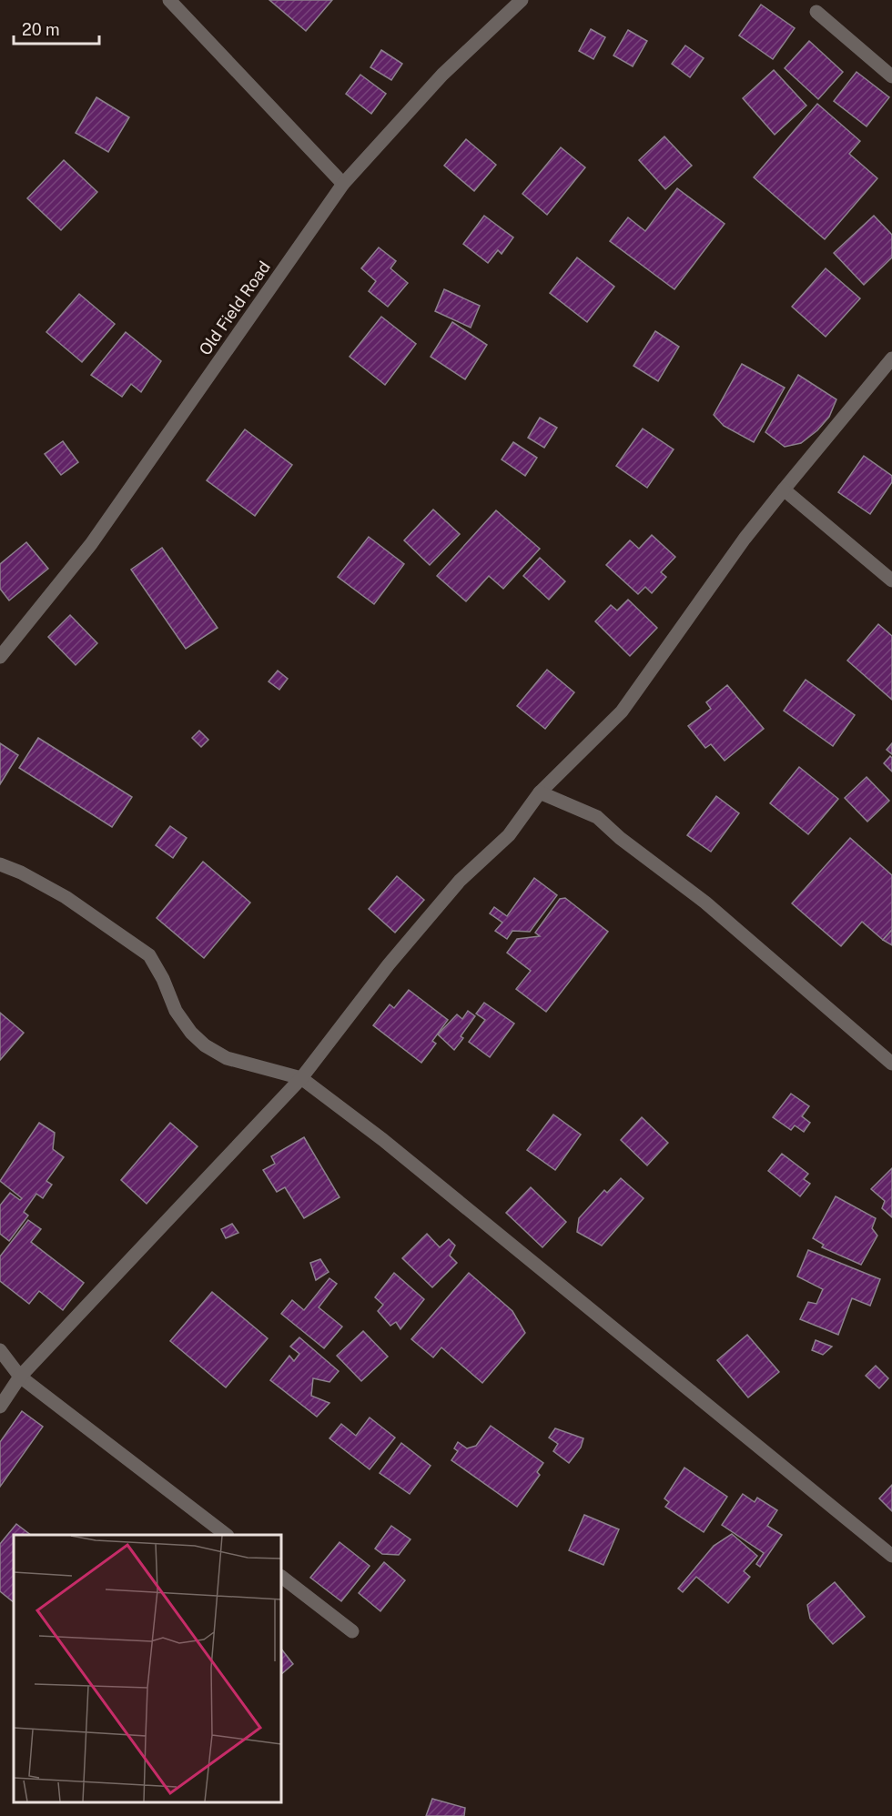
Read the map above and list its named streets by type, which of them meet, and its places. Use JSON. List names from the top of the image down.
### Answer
{
  "streets": {
    "street": ["Old Field Road"]
  },
  "scale_bar": "20 m"
}
